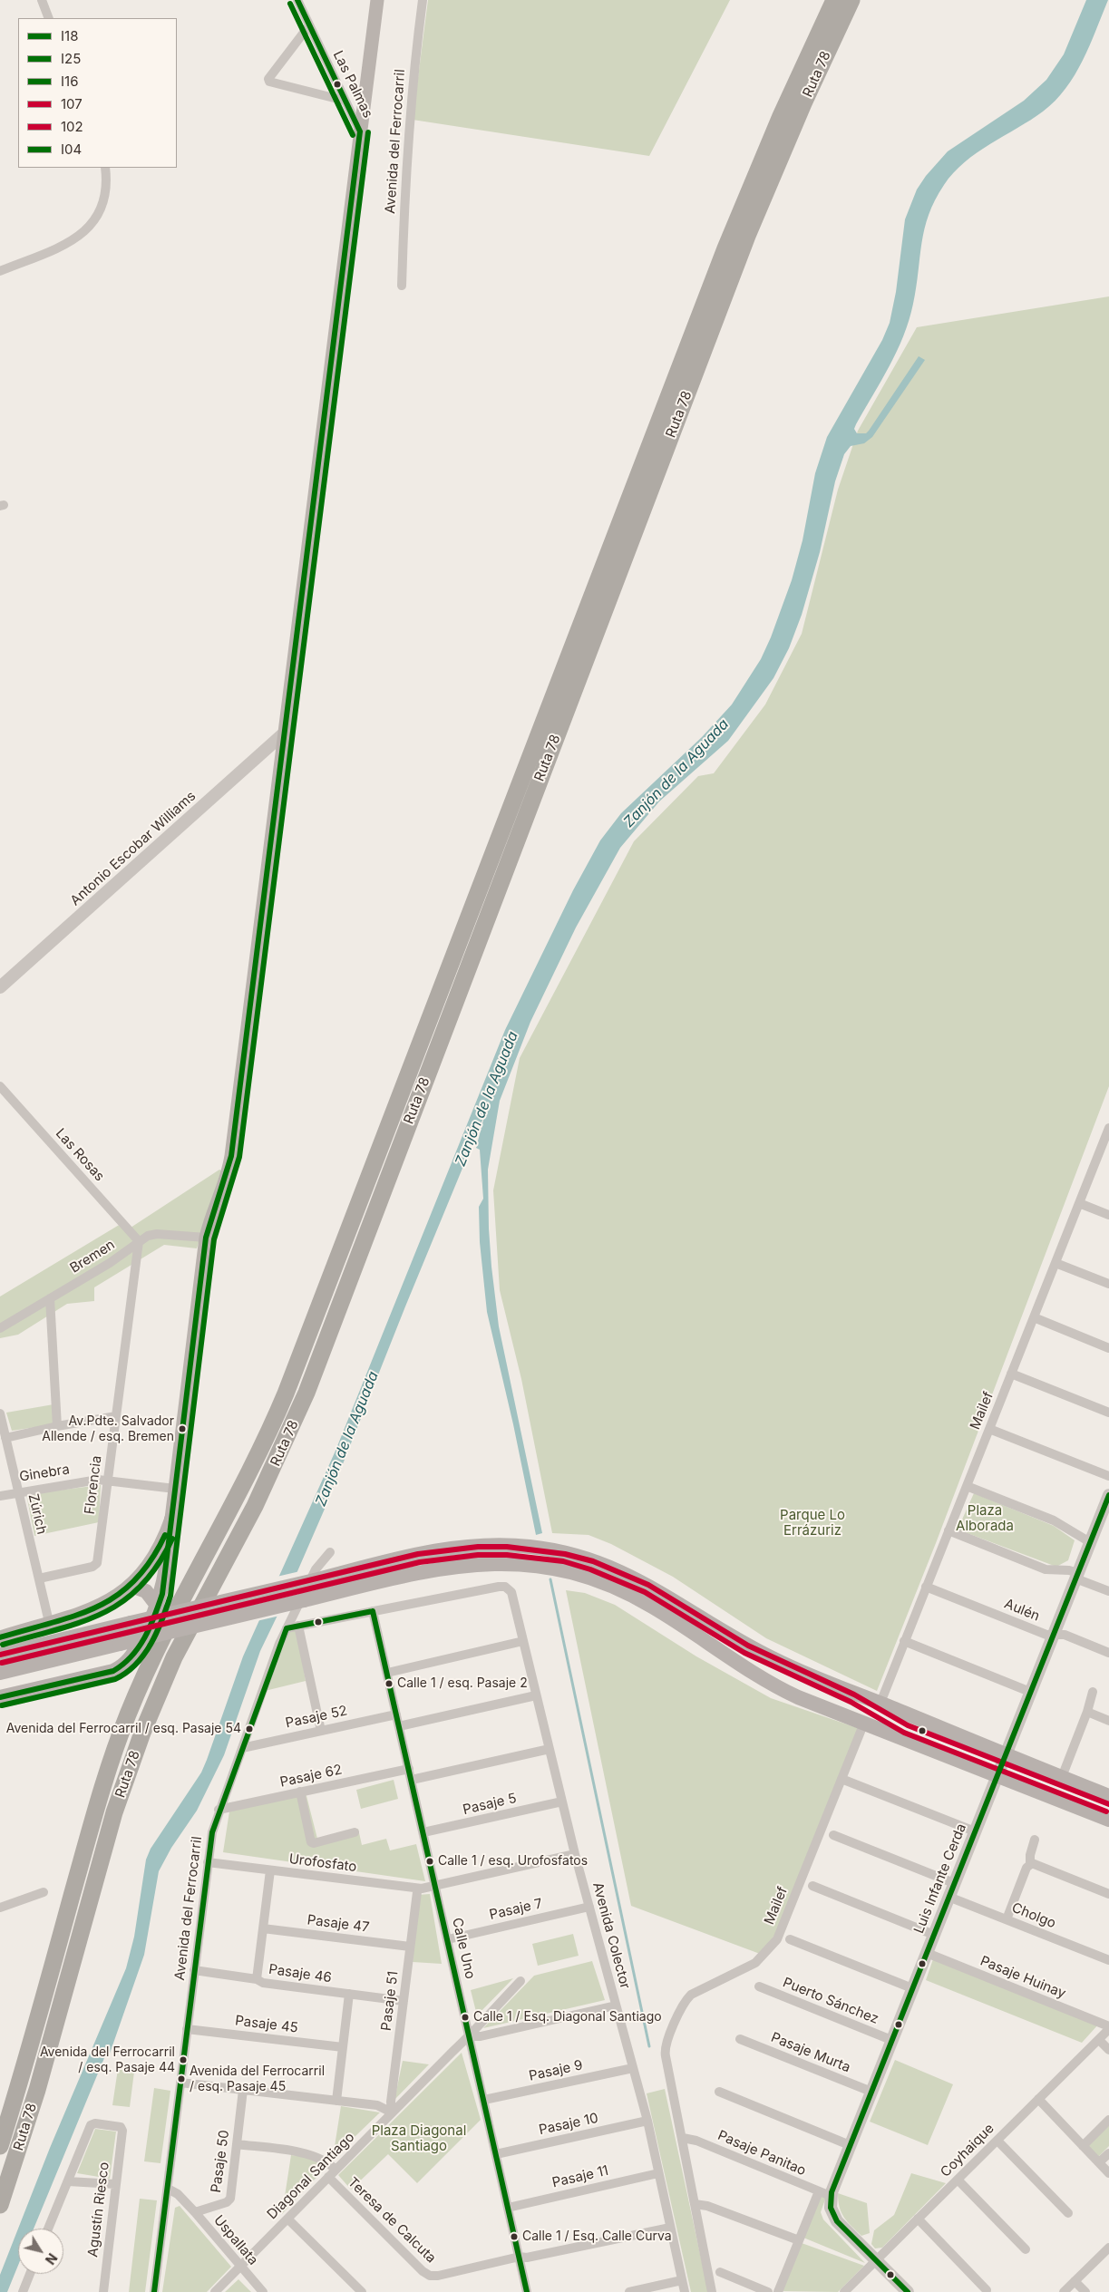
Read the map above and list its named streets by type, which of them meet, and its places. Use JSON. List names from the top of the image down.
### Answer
{
  "streets": {
    "highway": ["Ruta 78"],
    "street": [
      "Las Palmas",
      "Avenida del Ferrocarril",
      "Antonio Escobar Williams",
      "Las Rosas",
      "Bremen",
      "Mailef",
      "Ginebra",
      "Florencia",
      "Zúrich",
      "Aulén",
      "Pasaje 52",
      "Pasaje 62",
      "Pasaje 5",
      "Urofosfato",
      "Luis Infante Cerda",
      "Pasaje 7",
      "Cholgo",
      "Pasaje 47",
      "Avenida Colector",
      "Calle Uno",
      "Pasaje 46",
      "Pasaje Huinay",
      "Pasaje 51",
      "Puerto Sánchez",
      "Pasaje 45",
      "Pasaje Murta",
      "Pasaje 9",
      "Pasaje 10",
      "Coyhaique",
      "Pasaje Panitao",
      "Pasaje 50",
      "Diagonal Santiago",
      "Pasaje 11",
      "Agustín Riesco",
      "Teresa de Calcuta",
      "Uspallata"
    ]
  },
  "crossings": [
    ["Avenida del Ferrocarril", "Pasaje 52"],
    ["Avenida del Ferrocarril", "Pasaje 62"],
    ["Avenida del Ferrocarril", "Urofosfato"],
    ["Avenida del Ferrocarril", "Pasaje 46"],
    ["Avenida del Ferrocarril", "Pasaje 45"],
    ["Avenida del Ferrocarril", "Uspallata"],
    ["Las Rosas", "Bremen"],
    ["Las Rosas", "Florencia"],
    ["Bremen", "Florencia"],
    ["Mailef", "Aulén"],
    ["Mailef", "Pasaje Panitao"],
    ["Ginebra", "Florencia"],
    ["Ginebra", "Zúrich"],
    ["Florencia", "Zúrich"],
    ["Aulén", "Luis Infante Cerda"],
    ["Pasaje 52", "Calle Uno"],
    ["Pasaje 62", "Calle Uno"],
    ["Pasaje 5", "Avenida Colector"],
    ["Pasaje 5", "Calle Uno"],
    ["Urofosfato", "Avenida Colector"],
    ["Urofosfato", "Calle Uno"],
    ["Luis Infante Cerda", "Cholgo"],
    ["Luis Infante Cerda", "Pasaje Huinay"],
    ["Luis Infante Cerda", "Puerto Sánchez"],
    ["Luis Infante Cerda", "Pasaje Murta"],
    ["Luis Infante Cerda", "Pasaje Panitao"],
    ["Pasaje 7", "Avenida Colector"],
    ["Pasaje 7", "Calle Uno"],
    ["Pasaje 47", "Pasaje 51"],
    ["Avenida Colector", "Calle Uno"],
    ["Avenida Colector", "Pasaje 9"],
    ["Avenida Colector", "Pasaje 10"],
    ["Avenida Colector", "Pasaje 11"],
    ["Calle Uno", "Pasaje 9"],
    ["Calle Uno", "Pasaje 10"],
    ["Calle Uno", "Diagonal Santiago"],
    ["Calle Uno", "Pasaje 11"],
    ["Calle Uno", "Teresa de Calcuta"],
    ["Pasaje 46", "Pasaje 51"],
    ["Pasaje Huinay", "Coyhaique"],
    ["Pasaje 51", "Diagonal Santiago"],
    ["Pasaje 50", "Uspallata"],
    ["Diagonal Santiago", "Teresa de Calcuta"],
    ["Diagonal Santiago", "Uspallata"]
  ],
  "water": ["Zanjón de la Aguada"],
  "parks": ["Plaza Alborada", "Parque Lo Errázuriz", "Plaza Diagonal Santiago"],
  "places": [
    "Av.Pdte. Salvador Allende / esq. Bremen",
    "Calle 1 / esq. Pasaje 2",
    "Avenida del Ferrocarril / esq. Pasaje 54",
    "Calle 1 / esq. Urofosfatos",
    "Calle 1 / Esq. Diagonal Santiago",
    "Avenida del Ferrocarril / esq. Pasaje 44",
    "Avenida del Ferrocarril / esq. Pasaje 45",
    "Calle 1 / Esq. Calle Curva"
  ],
  "lines": [
    "transit line I18",
    "transit line I25",
    "transit line I04",
    "transit line 107",
    "transit line 102",
    "transit line I16"
  ],
  "legend": [
    "I18",
    "I25",
    "I16",
    "107",
    "102",
    "I04"
  ],
  "north": "bottom right"
}
